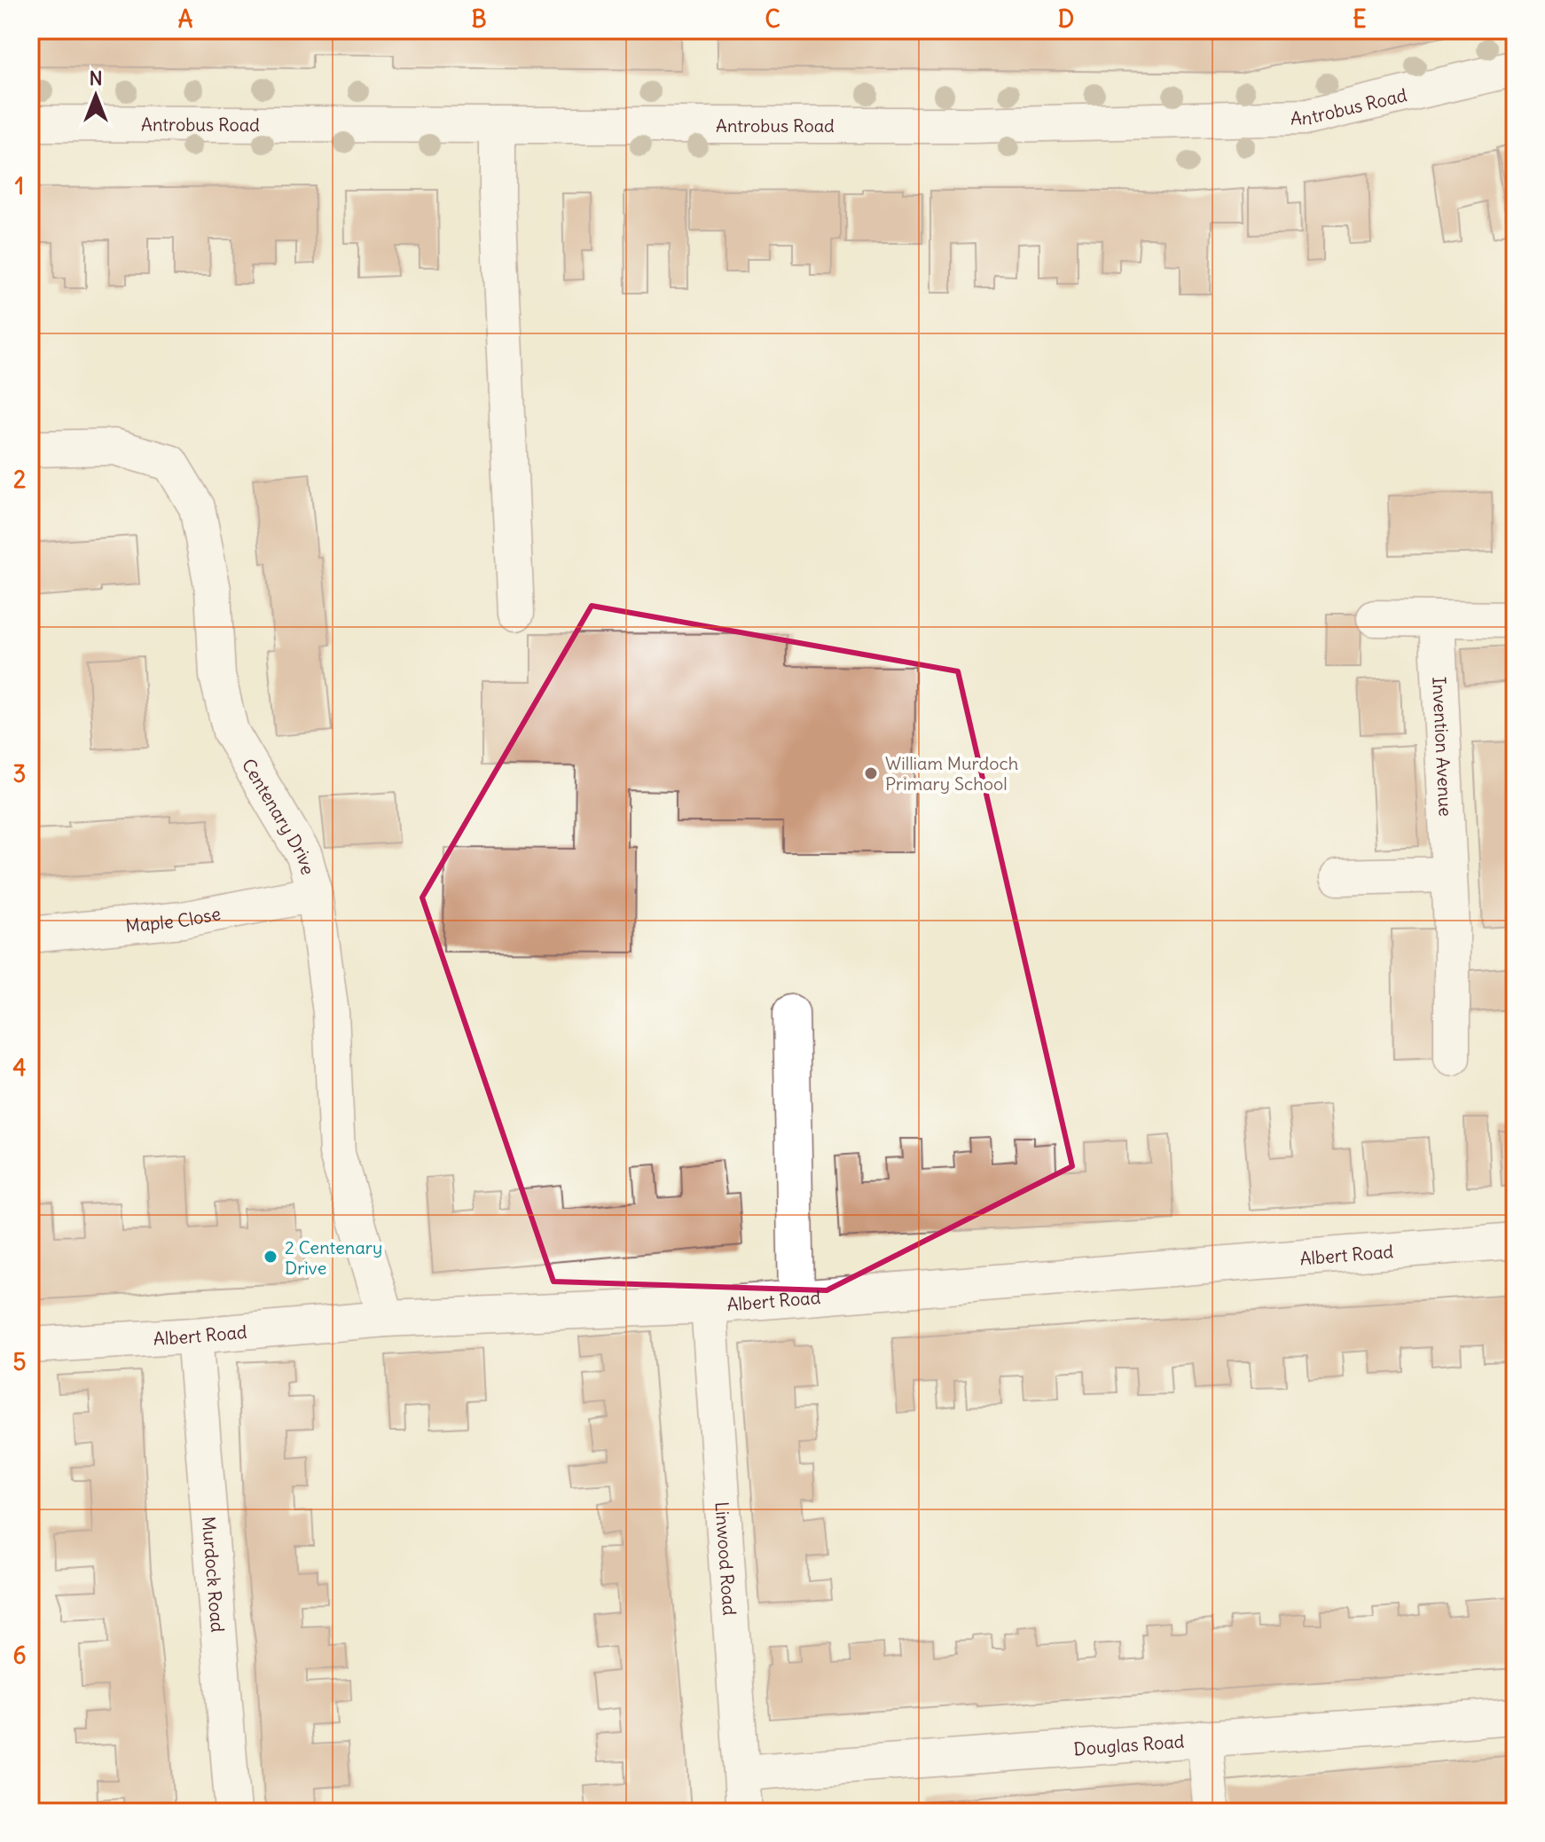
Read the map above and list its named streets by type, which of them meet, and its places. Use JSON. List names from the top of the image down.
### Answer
{
  "streets": {
    "street": [
      "Antrobus Road",
      "Invention Avenue",
      "Centenary Drive",
      "Maple Close",
      "Albert Road",
      "Linwood Road",
      "Murdock Road",
      "Douglas Road"
    ]
  },
  "crossings": [
    ["Centenary Drive", "Maple Close"],
    ["Centenary Drive", "Albert Road"],
    ["Albert Road", "Linwood Road"],
    ["Albert Road", "Murdock Road"],
    ["Linwood Road", "Douglas Road"]
  ],
  "places": ["William Murdoch Primary School", "2 Centenary Drive"],
  "north": "top",
  "grid": {
    "columns": [
      "A",
      "B",
      "C",
      "D",
      "E"
    ],
    "rows": [
      "1",
      "2",
      "3",
      "4",
      "5",
      "6"
    ]
  }
}
